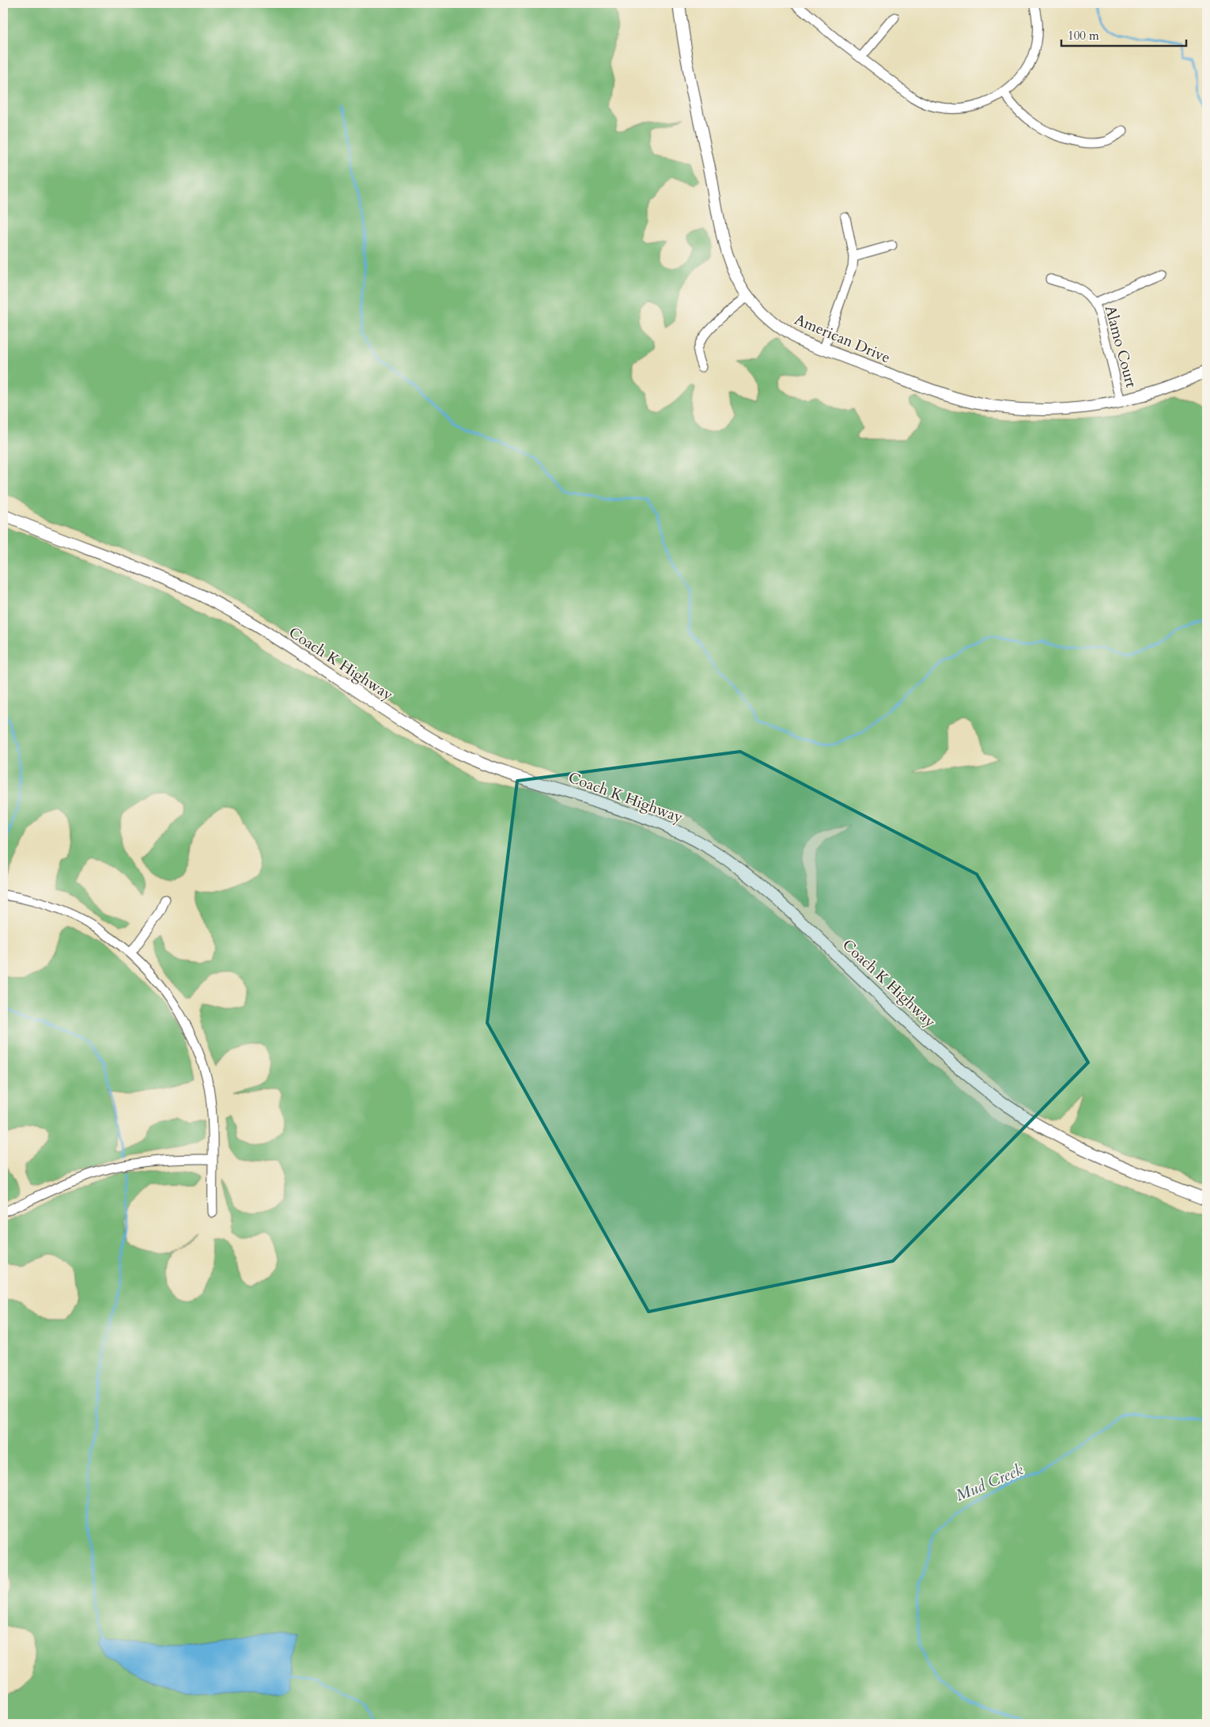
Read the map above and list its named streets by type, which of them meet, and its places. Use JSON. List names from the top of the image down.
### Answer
{
  "streets": {
    "street": ["American Drive", "Alamo Court", "Coach K Highway"]
  },
  "crossings": [
    ["American Drive", "Alamo Court"]
  ],
  "water": ["Mud Creek"],
  "scale_bar": "100 m"
}
